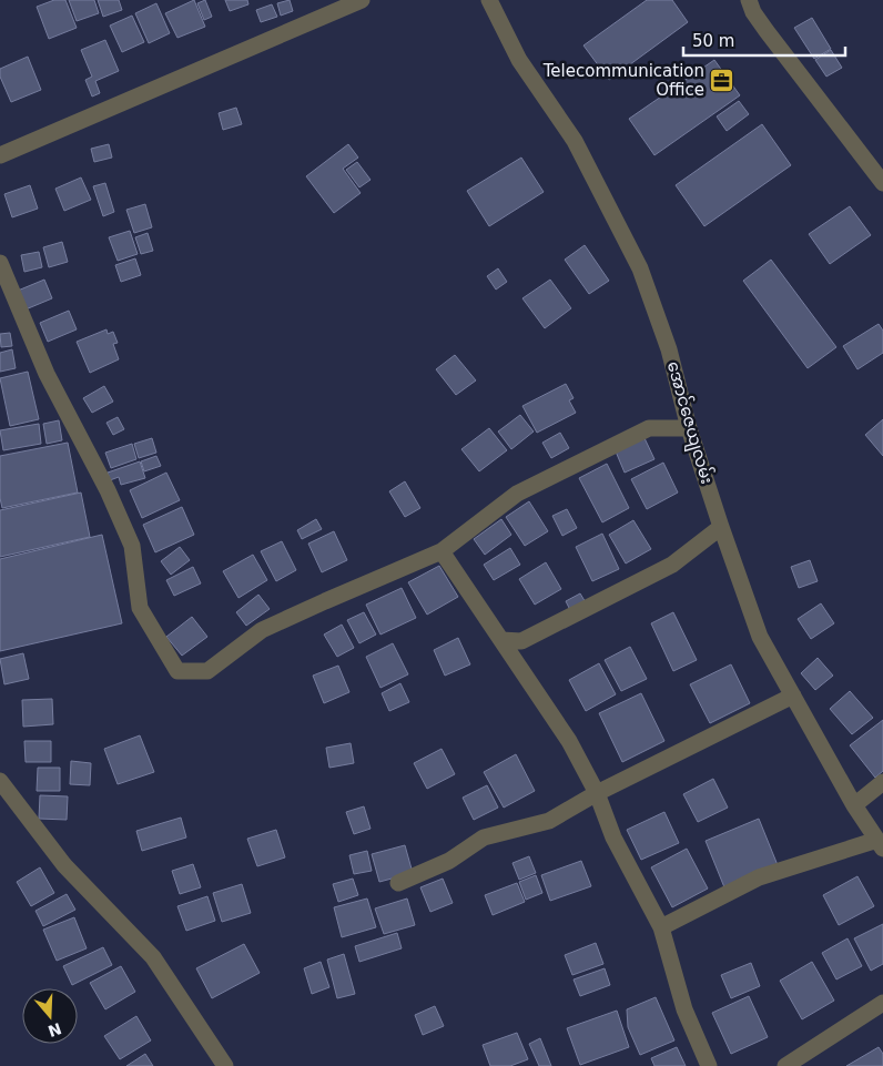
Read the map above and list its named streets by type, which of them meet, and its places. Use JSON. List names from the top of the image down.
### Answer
{
  "streets": {
    "street": ["အောင်ဇေယျလမ်း"]
  },
  "places": {
    "office": ["Telecommunication Office"]
  },
  "scale_bar": "50 m",
  "north": "bottom"
}
